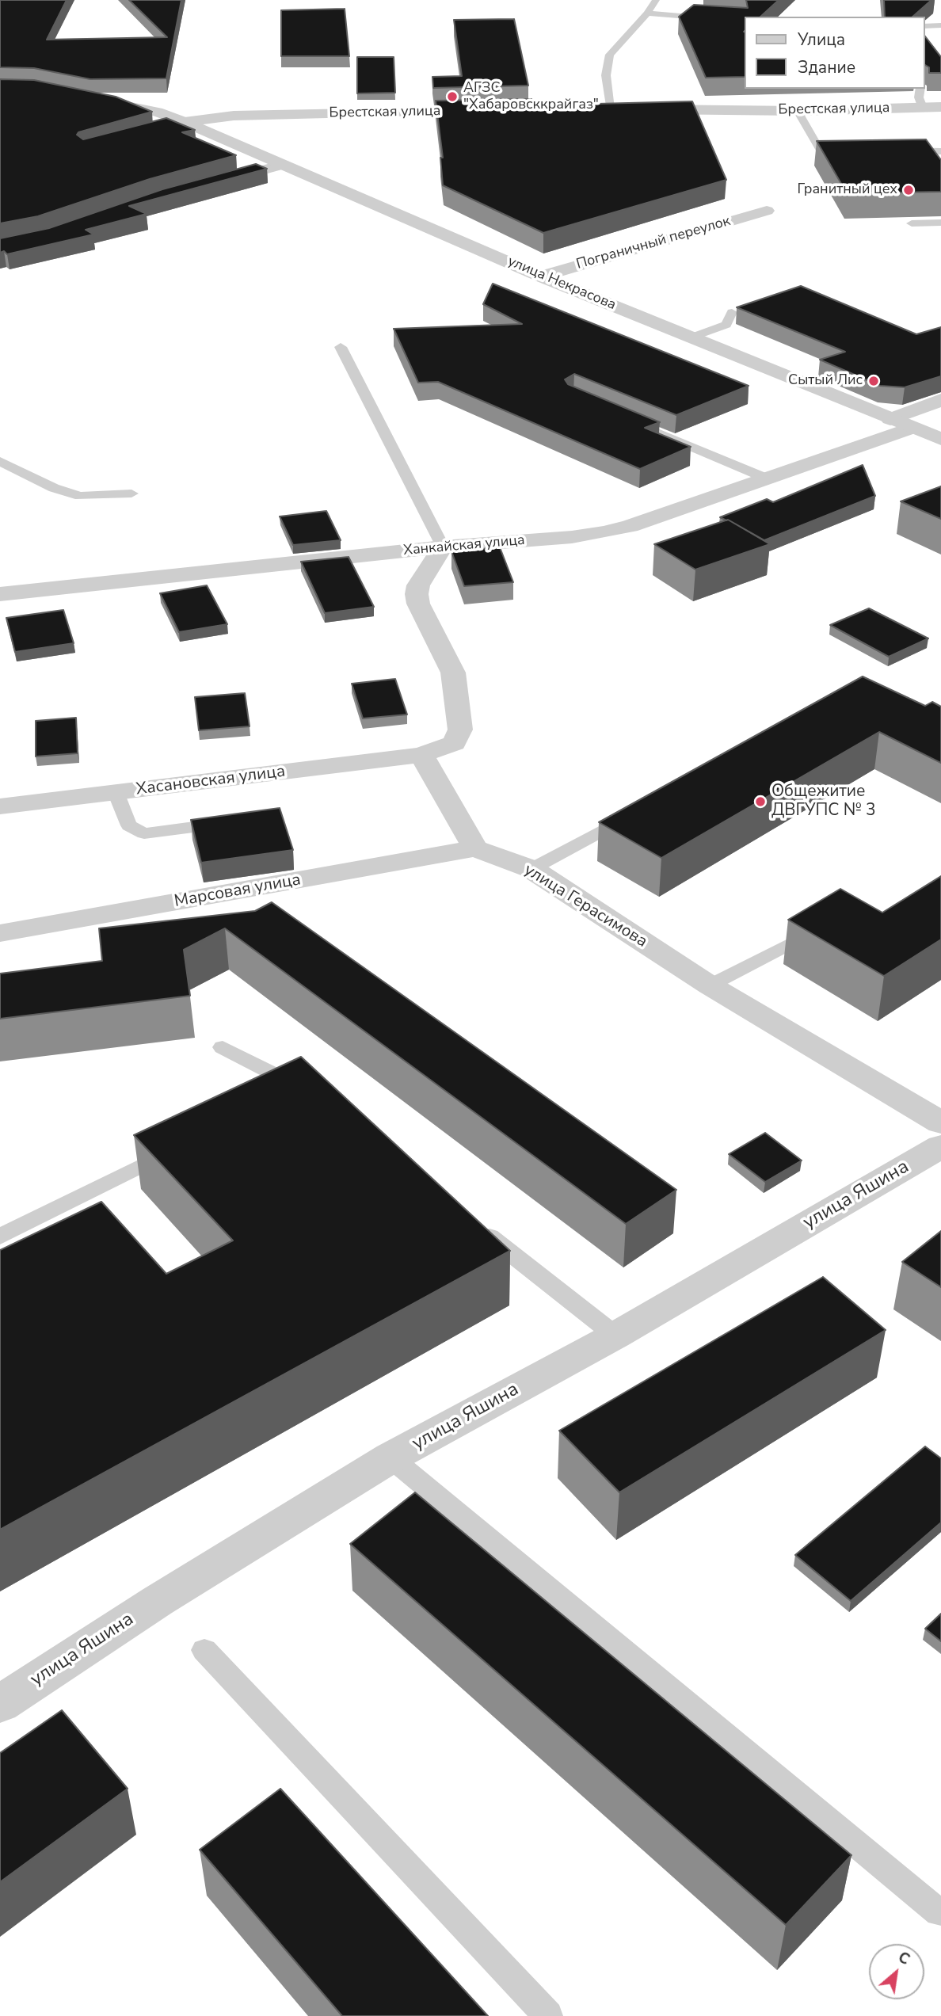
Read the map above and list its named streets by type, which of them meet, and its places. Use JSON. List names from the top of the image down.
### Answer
{
  "streets": {
    "street": [
      "Брестская улица",
      "Пограничный переулок",
      "улица Некрасова",
      "Ханкайская улица",
      "Хасановская улица",
      "Марсовая улица",
      "улица Герасимова",
      "улица Яшина"
    ]
  },
  "crossings": [
    ["Брестская улица", "улица Некрасова"],
    ["Пограничный переулок", "улица Некрасова"],
    ["улица Некрасова", "Ханкайская улица"],
    ["Марсовая улица", "улица Герасимова"]
  ],
  "places": [
    "АГЗС \"Хабаровсккрайгаз\"",
    "Гранитный цех",
    "Сытый Лис",
    "Общежитие ДВГУПС № 3"
  ],
  "legend": ["Улица", "Здание"],
  "north": "top right"
}
